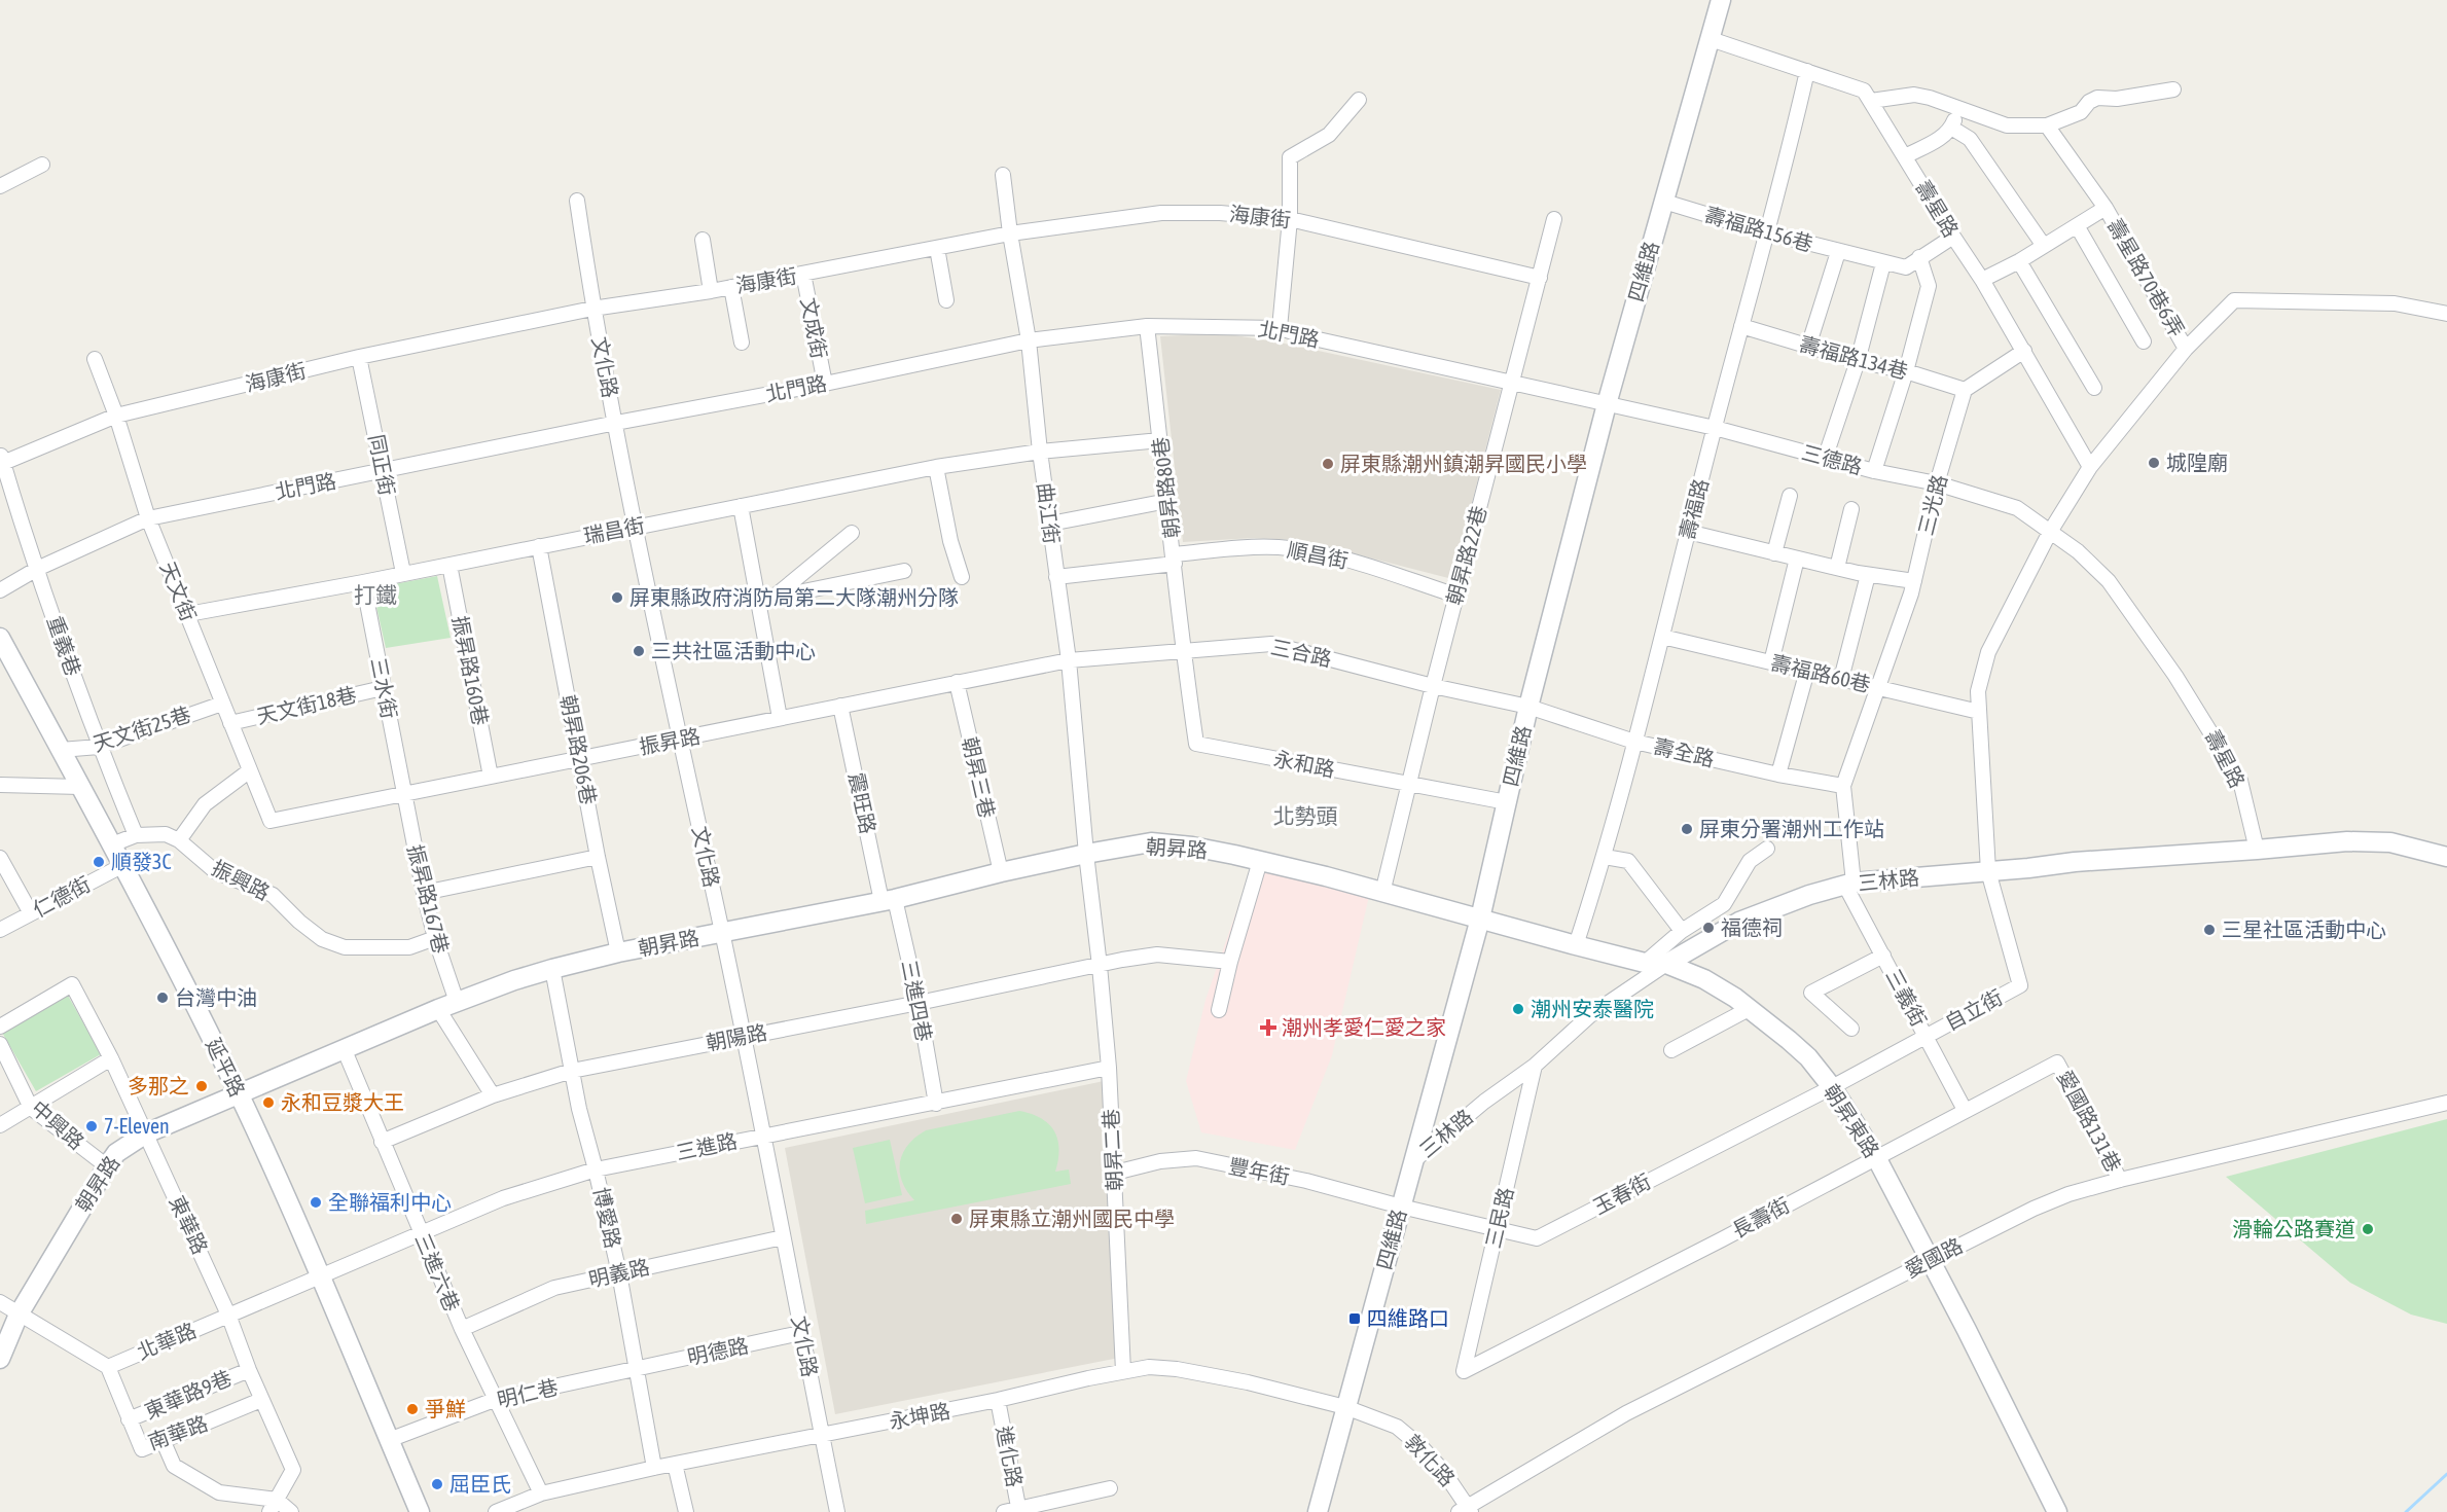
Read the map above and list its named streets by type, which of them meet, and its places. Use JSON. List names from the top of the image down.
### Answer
{
  "streets": {
    "main road": [
      "四維路",
      "朝昇路",
      "三林路",
      "延平路",
      "朝昇東路"
    ],
    "street": [
      "壽星路",
      "海康街",
      "壽福路156巷",
      "壽星路70巷6弄",
      "文成街",
      "北門路",
      "壽福路134巷",
      "文化路",
      "三德路",
      "同正街",
      "朝昇路80巷",
      "三光路",
      "壽福路",
      "曲江街",
      "瑞昌街",
      "順昌街",
      "朝昇路22巷",
      "天文街",
      "重義巷",
      "三合路",
      "振昇路160巷",
      "壽福路60巷",
      "三水街",
      "天文街18巷",
      "天文街25巷",
      "振昇路",
      "朝昇路206巷",
      "壽全路",
      "永和路",
      "朝昇三巷",
      "震旺路",
      "振興路",
      "仁德街",
      "振昇路167巷",
      "三義街",
      "三進四巷",
      "自立街",
      "朝陽路",
      "愛國路131巷",
      "中興路",
      "三進路",
      "朝昇二巷",
      "豐年街",
      "玉春街",
      "博愛路",
      "三民路",
      "長壽街",
      "東華路",
      "愛國路",
      "三進六巷",
      "明義路",
      "北華路",
      "明德路",
      "明仁巷",
      "東華路9巷",
      "永坤路",
      "南華路",
      "進化路",
      "敦化路"
    ]
  },
  "crossings": [
    ["壽星路", "四維路"],
    ["壽星路", "三德路"],
    ["壽星路", "壽福路"],
    ["壽星路", "三林路"],
    ["海康街", "文成街"],
    ["海康街", "文化路"],
    ["海康街", "同正街"],
    ["海康街", "曲江街"],
    ["海康街", "朝昇路22巷"],
    ["海康街", "天文街"],
    ["海康街", "重義巷"],
    ["壽福路156巷", "四維路"],
    ["壽福路156巷", "壽福路"],
    ["四維路", "北門路"],
    ["四維路", "三德路"],
    ["四維路", "三合路"],
    ["四維路", "壽全路"],
    ["四維路", "永和路"],
    ["四維路", "朝昇路"],
    ["四維路", "三林路"],
    ["四維路", "朝昇東路"],
    ["四維路", "豐年街"],
    ["四維路", "玉春街"],
    ["四維路", "永坤路"],
    ["四維路", "敦化路"],
    ["文成街", "北門路"],
    ["北門路", "文化路"],
    ["北門路", "三德路"],
    ["北門路", "同正街"],
    ["北門路", "朝昇路80巷"],
    ["北門路", "曲江街"],
    ["北門路", "朝昇路22巷"],
    ["北門路", "天文街"],
    ["北門路", "重義巷"],
    ["壽福路134巷", "三光路"],
    ["壽福路134巷", "壽福路"],
    ["文化路", "瑞昌街"],
    ["文化路", "振昇路"],
    ["文化路", "朝昇路"],
    ["文化路", "朝陽路"],
    ["文化路", "三進路"],
    ["文化路", "明義路"],
    ["文化路", "明德路"],
    ["文化路", "永坤路"],
    ["三德路", "三光路"],
    ["三德路", "壽福路"],
    ["同正街", "瑞昌街"],
    ["朝昇路80巷", "瑞昌街"],
    ["朝昇路80巷", "順昌街"],
    ["朝昇路80巷", "三合路"],
    ["朝昇路80巷", "永和路"],
    ["三光路", "壽福路60巷"],
    ["壽福路", "壽福路60巷"],
    ["壽福路", "壽全路"],
    ["壽福路", "朝昇東路"],
    ["曲江街", "瑞昌街"],
    ["曲江街", "順昌街"],
    ["曲江街", "三合路"],
    ["曲江街", "振昇路"],
    ["曲江街", "朝昇路"],
    ["曲江街", "朝昇二巷"],
    ["瑞昌街", "天文街"],
    ["瑞昌街", "振昇路160巷"],
    ["瑞昌街", "三水街"],
    ["瑞昌街", "朝昇路206巷"],
    ["順昌街", "朝昇路22巷"],
    ["朝昇路22巷", "三合路"],
    ["朝昇路22巷", "永和路"],
    ["朝昇路22巷", "朝昇路"],
    ["天文街", "天文街18巷"],
    ["天文街", "天文街25巷"],
    ["天文街", "振昇路"],
    ["重義巷", "天文街25巷"],
    ["重義巷", "振興路"],
    ["三合路", "振昇路"],
    ["三合路", "壽全路"],
    ["三合路", "永和路"],
    ["振昇路160巷", "振昇路"],
    ["三水街", "天文街18巷"],
    ["三水街", "振昇路"],
    ["三水街", "振昇路167巷"],
    ["天文街25巷", "延平路"],
    ["振昇路", "朝昇路206巷"],
    ["振昇路", "朝昇三巷"],
    ["振昇路", "震旺路"],
    ["振昇路", "振昇路167巷"],
    ["朝昇路206巷", "朝昇路"],
    ["朝昇三巷", "朝昇路"],
    ["震旺路", "朝昇路"],
    ["震旺路", "三進四巷"],
    ["朝昇路", "振昇路167巷"],
    ["朝昇路", "三進四巷"],
    ["朝昇路", "延平路"],
    ["朝昇路", "朝昇東路"],
    ["朝昇路", "中興路"],
    ["朝昇路", "朝昇二巷"],
    ["朝昇路", "博愛路"],
    ["朝昇路", "東華路"],
    ["朝昇路", "三進六巷"],
    ["振興路", "振昇路167巷"],
    ["振興路", "延平路"],
    ["三林路", "三義街"],
    ["三林路", "自立街"],
    ["三林路", "朝昇東路"],
    ["三林路", "三民路"],
    ["仁德街", "延平路"],
    ["三義街", "自立街"],
    ["三義街", "長壽街"],
    ["三進四巷", "朝陽路"],
    ["三進四巷", "三進路"],
    ["自立街", "朝昇東路"],
    ["自立街", "玉春街"],
    ["朝陽路", "朝昇二巷"],
    ["朝陽路", "博愛路"],
    ["朝陽路", "三進六巷"],
    ["延平路", "三進路"],
    ["延平路", "北華路"],
    ["延平路", "明仁巷"],
    ["朝昇東路", "玉春街"],
    ["朝昇東路", "長壽街"],
    ["朝昇東路", "愛國路"],
    ["愛國路131巷", "長壽街"],
    ["愛國路131巷", "愛國路"],
    ["三進路", "朝昇二巷"],
    ["三進路", "博愛路"],
    ["三進路", "三進六巷"],
    ["三進路", "北華路"],
    ["朝昇二巷", "豐年街"],
    ["朝昇二巷", "永坤路"],
    ["豐年街", "玉春街"],
    ["玉春街", "三民路"],
    ["博愛路", "明義路"],
    ["博愛路", "明德路"],
    ["博愛路", "明仁巷"],
    ["博愛路", "永坤路"],
    ["三民路", "長壽街"],
    ["東華路", "北華路"],
    ["東華路", "東華路9巷"],
    ["東華路", "南華路"],
    ["愛國路", "敦化路"],
    ["三進六巷", "明義路"],
    ["三進六巷", "明仁巷"],
    ["三進六巷", "永坤路"],
    ["北華路", "南華路"],
    ["明德路", "明仁巷"],
    ["東華路9巷", "南華路"],
    ["永坤路", "進化路"],
    ["永坤路", "敦化路"]
  ],
  "districts": ["打鐵", "北勢頭"],
  "places": {
    "other": [
      "城隍廟",
      "屏東縣潮州鎮潮昇國民小學",
      "屏東縣政府消防局第二大隊潮州分隊",
      "三共社區活動中心",
      "屏東分署潮州工作站",
      "順發3C",
      "福德祠",
      "三星社區活動中心",
      "台灣中油",
      "潮州安泰醫院",
      "多那之",
      "永和豆漿大王",
      "7-Eleven",
      "全聯福利中心",
      "屏東縣立潮州國民中學",
      "滑輪公路賽道",
      "爭鮮",
      "屈臣氏"
    ],
    "health": ["潮州孝愛仁愛之家"],
    "transit": ["四維路口"]
  }
}
